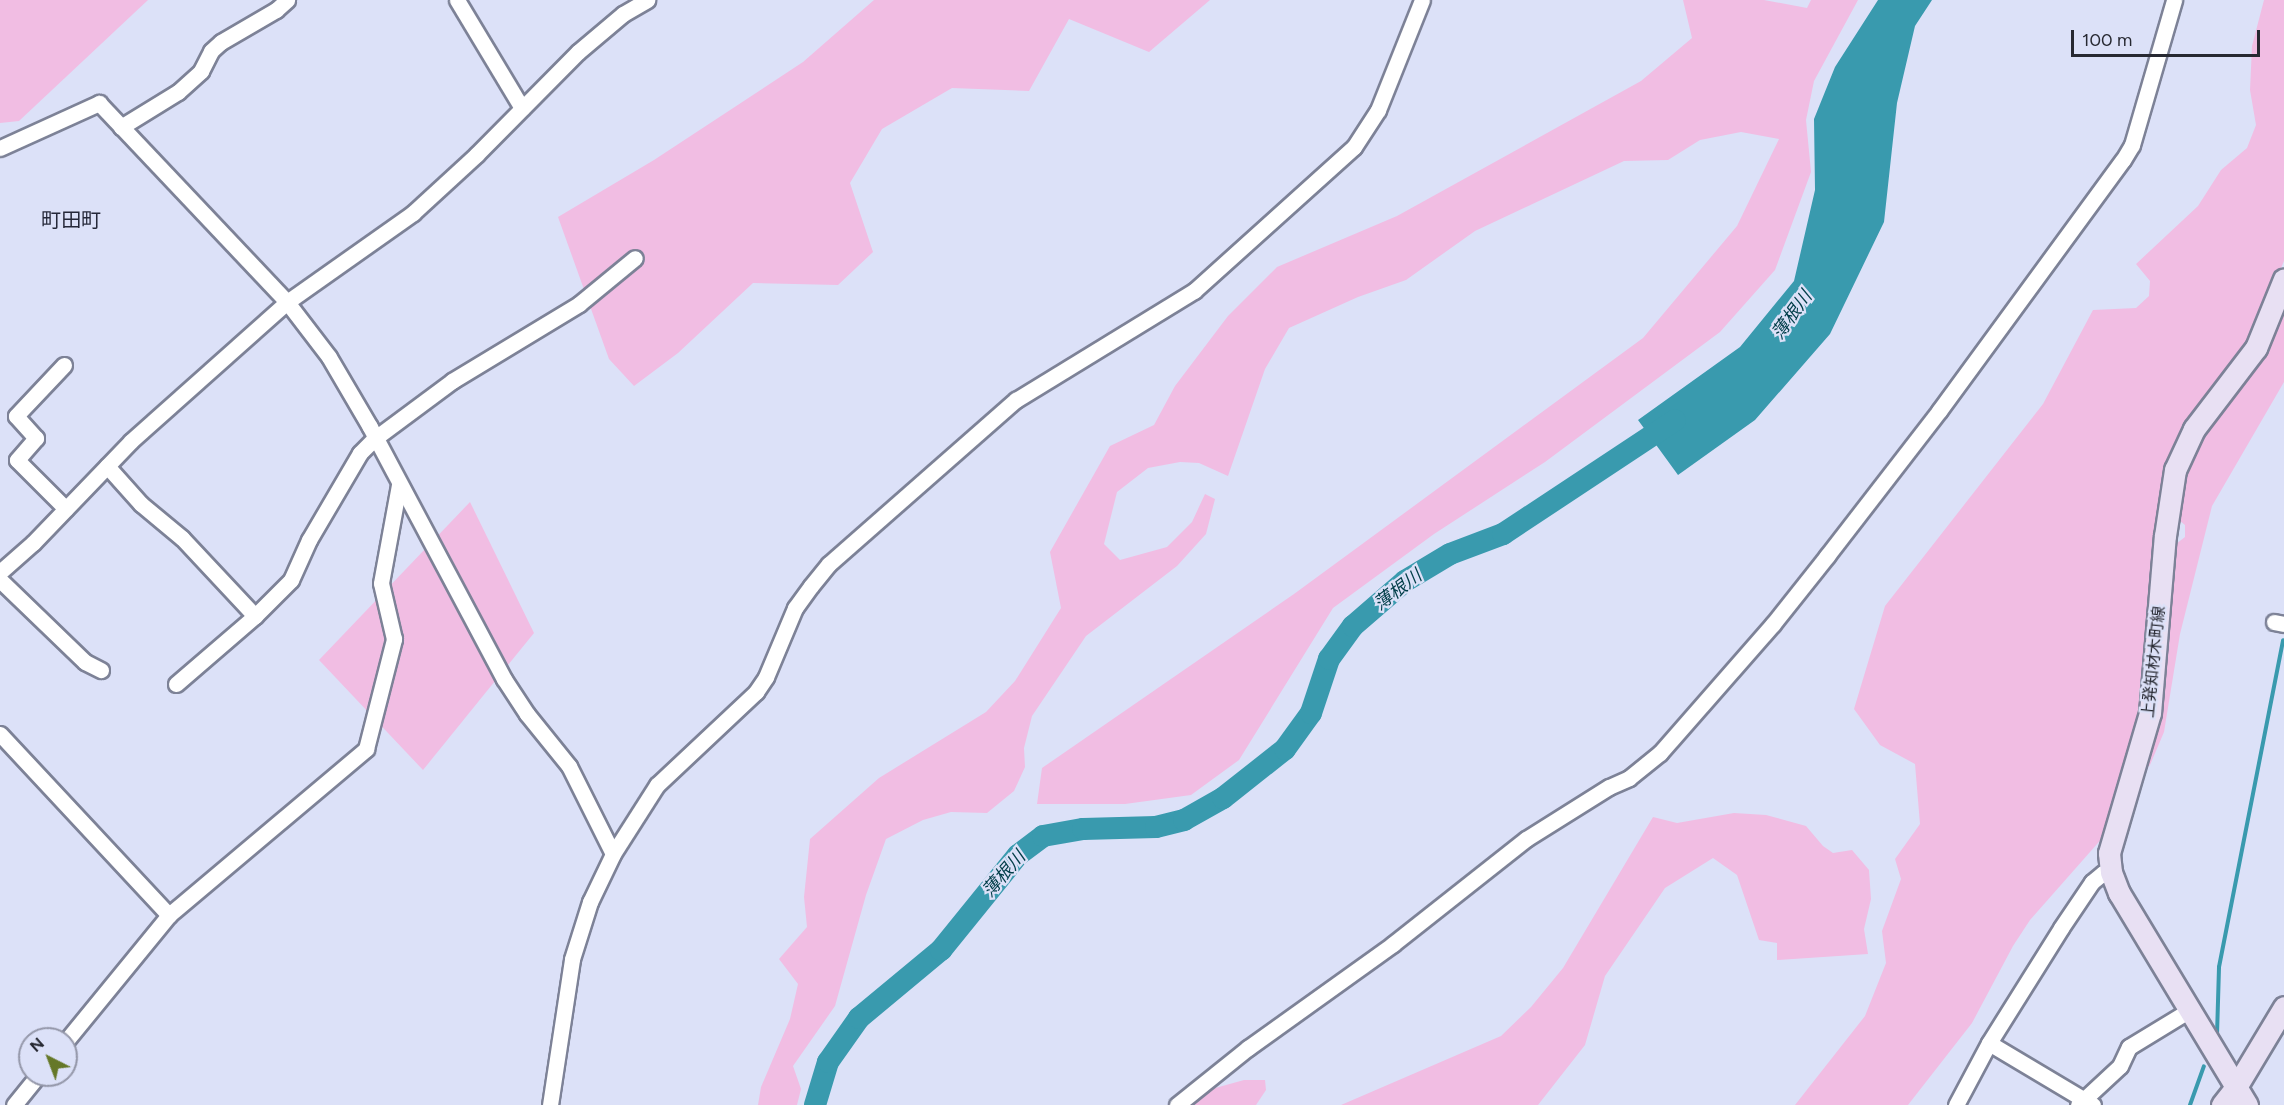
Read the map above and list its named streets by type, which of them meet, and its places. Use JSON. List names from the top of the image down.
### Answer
{
  "streets": {
    "main road": ["上発知材木町線"]
  },
  "districts": ["町田町"],
  "water": ["薄根川"],
  "scale_bar": "100 m",
  "north": "top left"
}
